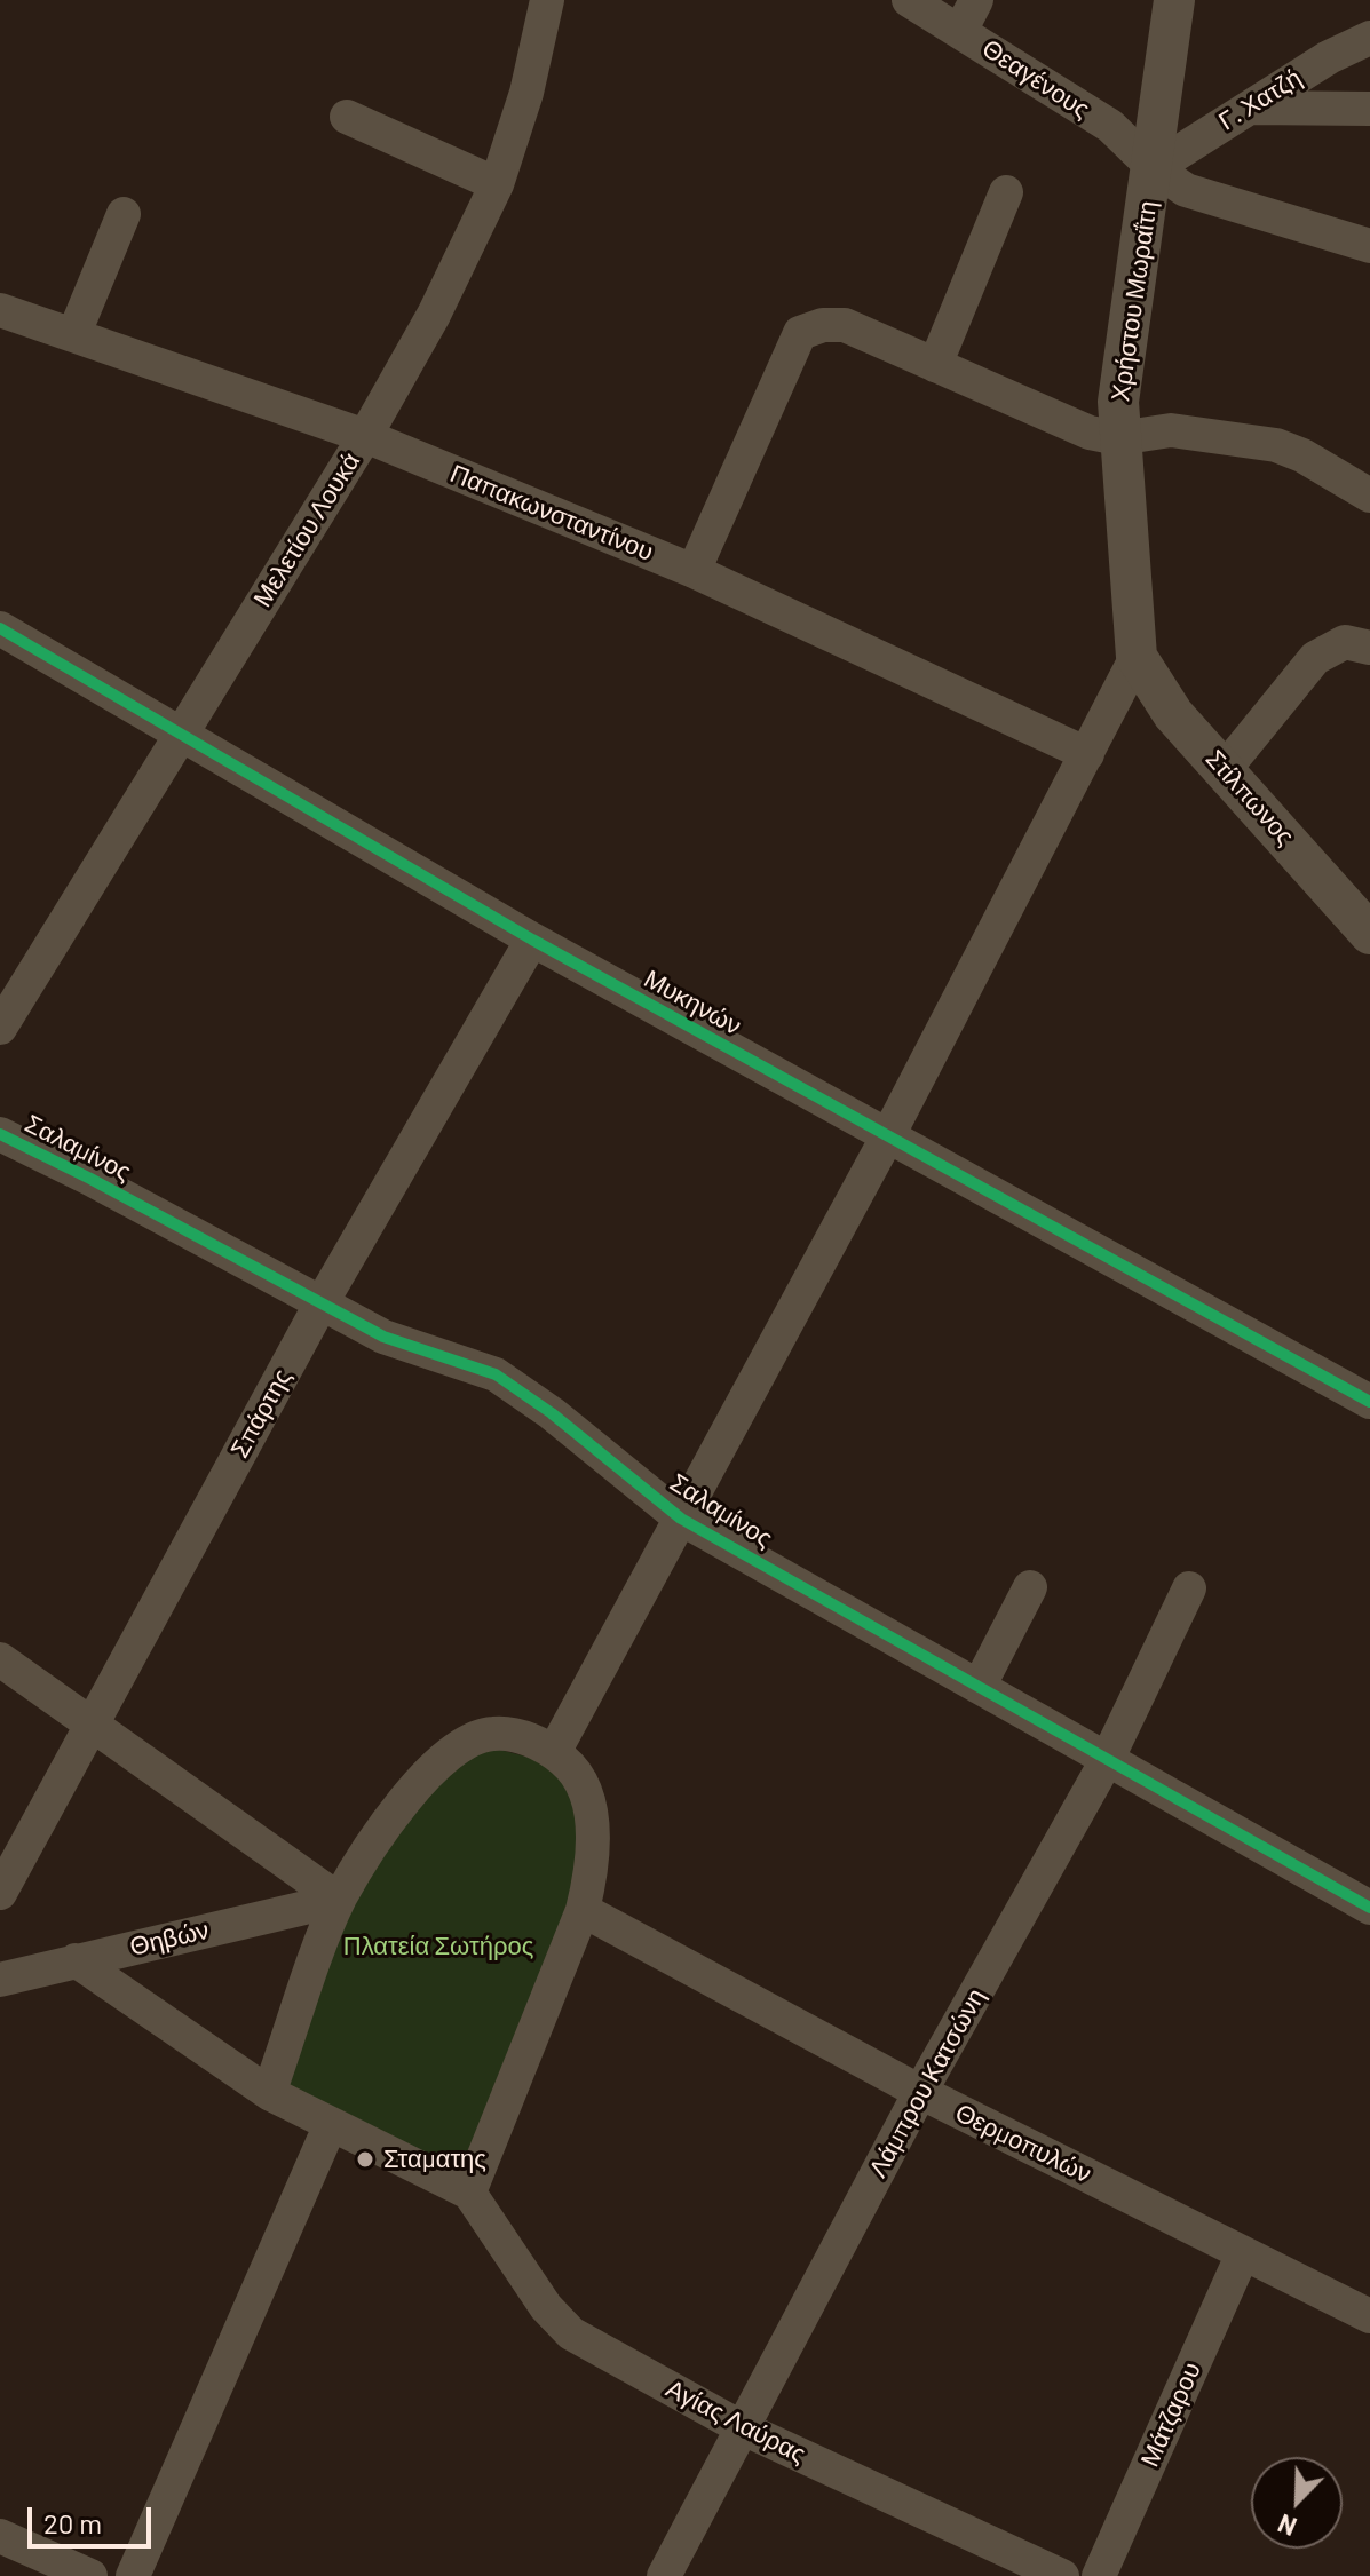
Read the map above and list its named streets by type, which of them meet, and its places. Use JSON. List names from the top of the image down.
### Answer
{
  "streets": {
    "street": [
      "Θεαγένους",
      "Γ. Χατζή",
      "Χρήστου Μωραΐτη",
      "Παπακωνσταντίνου",
      "Μελετίου Λουκά",
      "Στίλπωνος",
      "Μυκηνών",
      "Σαλαμίνος",
      "Σπάρτης",
      "Θηβών",
      "Λάμπρου Κατσώνη",
      "Θερμοπυλών",
      "Μάτζαρου",
      "Αγίας Λαύρας"
    ]
  },
  "crossings": [
    ["Θεαγένους", "Γ. Χατζή"],
    ["Θεαγένους", "Χρήστου Μωραΐτη"],
    ["Γ. Χατζή", "Χρήστου Μωραΐτη"],
    ["Χρήστου Μωραΐτη", "Στίλπωνος"],
    ["Παπακωνσταντίνου", "Μελετίου Λουκά"],
    ["Μελετίου Λουκά", "Μυκηνών"],
    ["Μυκηνών", "Σπάρτης"],
    ["Σαλαμίνος", "Σπάρτης"],
    ["Σαλαμίνος", "Λάμπρου Κατσώνη"],
    ["Λάμπρου Κατσώνη", "Θερμοπυλών"],
    ["Λάμπρου Κατσώνη", "Αγίας Λαύρας"],
    ["Θερμοπυλών", "Μάτζαρου"]
  ],
  "parks": ["Πλατεία Σωτήρος"],
  "places": ["Σταματης"],
  "scale_bar": "20 m",
  "north": "bottom left"
}
